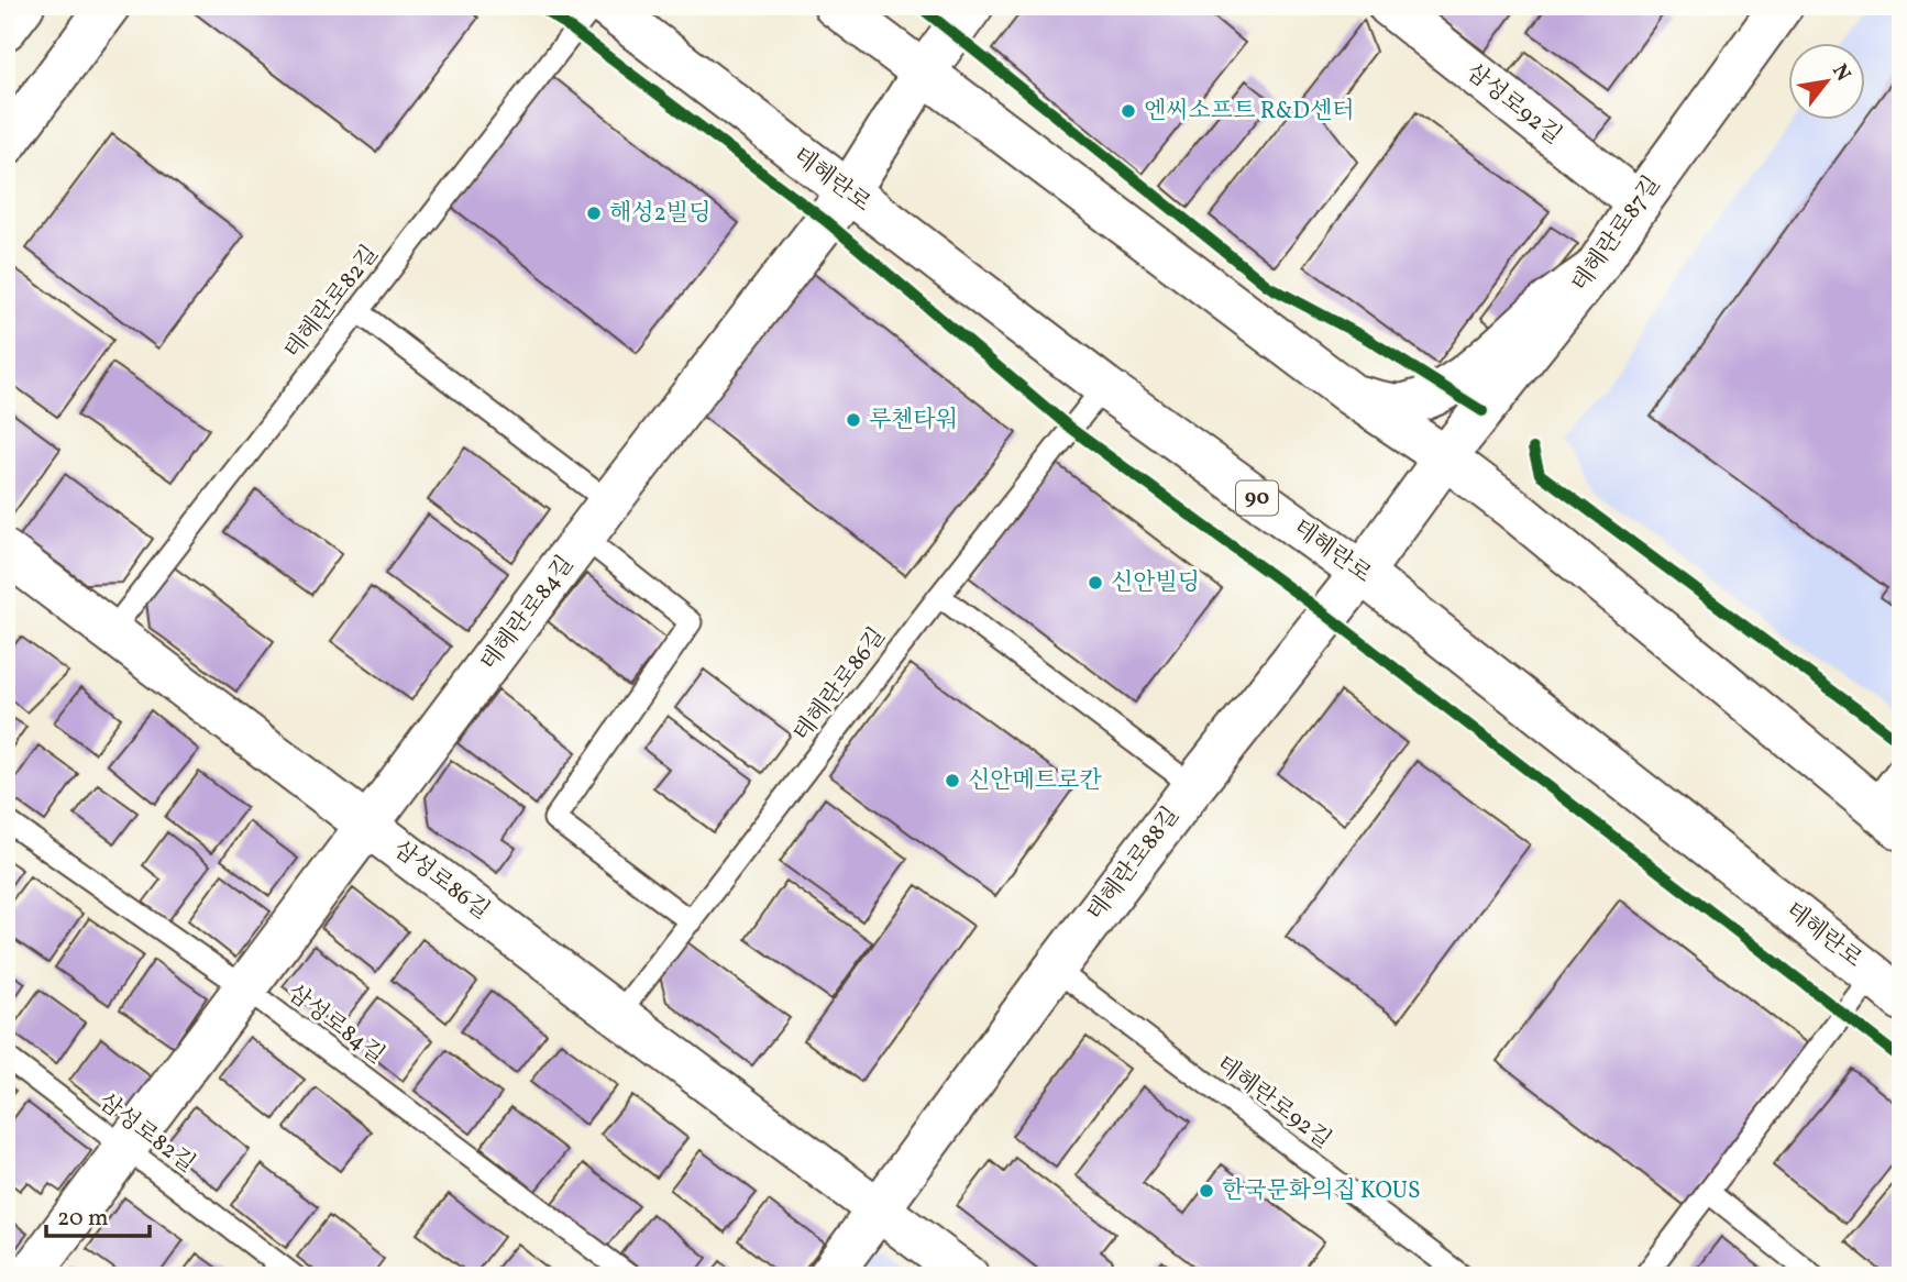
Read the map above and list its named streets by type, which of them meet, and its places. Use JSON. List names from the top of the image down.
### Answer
{
  "streets": {
    "street": [
      "삼성로92길",
      "테헤란로",
      "테헤란로87길",
      "90",
      "테헤란로84길",
      "테헤란로88길",
      "삼성로86길"
    ],
    "lane": [
      "테헤란로82길",
      "테헤란로86길",
      "삼성로84길",
      "테헤란로92길",
      "삼성로82길"
    ]
  },
  "crossings": [
    ["삼성로92길", "테헤란로87길"],
    ["테헤란로", "테헤란로84길"],
    ["테헤란로", "테헤란로86길"],
    ["테헤란로", "테헤란로88길"],
    ["테헤란로87길", "테헤란로88길"],
    ["테헤란로82길", "삼성로86길"],
    ["테헤란로84길", "삼성로86길"],
    ["테헤란로84길", "삼성로84길"],
    ["테헤란로84길", "삼성로82길"],
    ["테헤란로86길", "삼성로86길"],
    ["테헤란로88길", "삼성로86길"],
    ["테헤란로88길", "테헤란로92길"]
  ],
  "places": [
    "엔씨소프트 R&D센터",
    "해성2빌딩",
    "루첸타워",
    "신안빌딩",
    "신안메트로칸",
    "한국문화의집 KOUS"
  ],
  "scale_bar": "20 m",
  "north": "top right"
}
